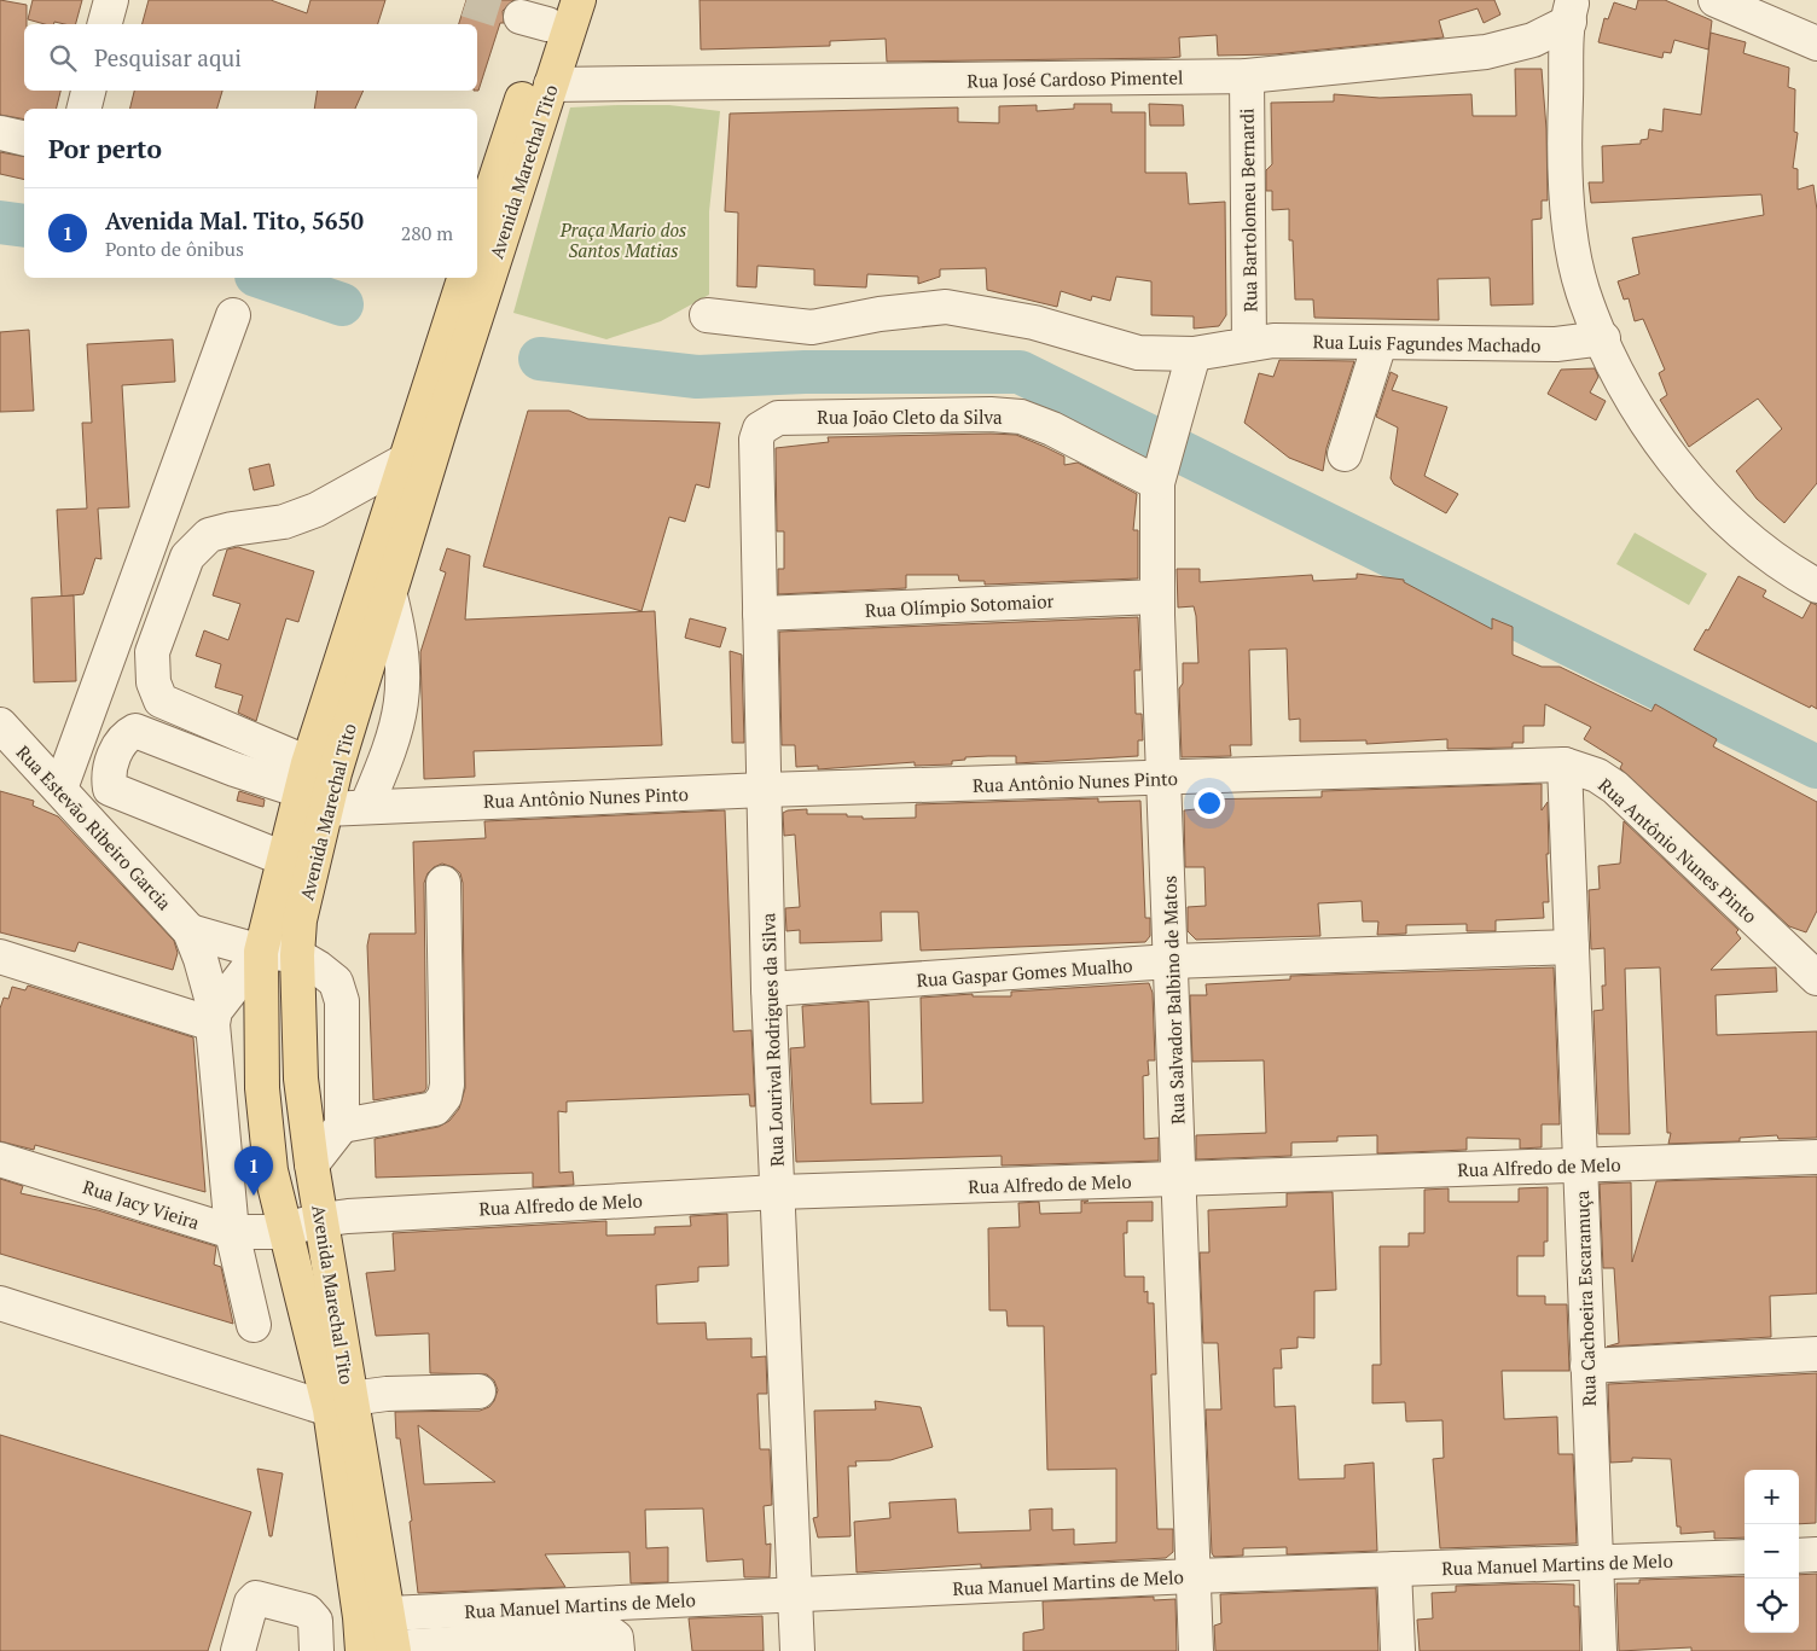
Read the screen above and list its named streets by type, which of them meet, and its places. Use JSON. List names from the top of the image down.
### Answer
{
  "streets": {
    "main road": ["Avenida Marechal Tito"],
    "street": [
      "Rua José Cardoso Pimentel",
      "Rua Bartolomeu Bernardi",
      "Rua Luis Fagundes Machado",
      "Rua João Cleto da Silva",
      "Rua Olímpio Sotomaior",
      "Rua Antônio Nunes Pinto",
      "Rua Estevão Ribeiro Garcia",
      "Rua Gaspar Gomes Mualho",
      "Rua Salvador Balbino de Matos",
      "Rua Lourival Rodrigues da Silva",
      "Rua Alfredo de Melo",
      "Rua Jacy Vieira",
      "Rua Cachoeira Escaramuça",
      "Rua Manuel Martins de Melo"
    ]
  },
  "crossings": [
    ["Rua José Cardoso Pimentel", "Avenida Marechal Tito"],
    ["Rua José Cardoso Pimentel", "Rua Bartolomeu Bernardi"],
    ["Avenida Marechal Tito", "Rua Antônio Nunes Pinto"],
    ["Avenida Marechal Tito", "Rua Alfredo de Melo"],
    ["Avenida Marechal Tito", "Rua Jacy Vieira"],
    ["Avenida Marechal Tito", "Rua Manuel Martins de Melo"],
    ["Rua Bartolomeu Bernardi", "Rua Luis Fagundes Machado"],
    ["Rua Luis Fagundes Machado", "Rua Salvador Balbino de Matos"],
    ["Rua João Cleto da Silva", "Rua Salvador Balbino de Matos"],
    ["Rua João Cleto da Silva", "Rua Lourival Rodrigues da Silva"],
    ["Rua Olímpio Sotomaior", "Rua Salvador Balbino de Matos"],
    ["Rua Olímpio Sotomaior", "Rua Lourival Rodrigues da Silva"],
    ["Rua Antônio Nunes Pinto", "Rua Salvador Balbino de Matos"],
    ["Rua Antônio Nunes Pinto", "Rua Lourival Rodrigues da Silva"],
    ["Rua Antônio Nunes Pinto", "Rua Cachoeira Escaramuça"],
    ["Rua Estevão Ribeiro Garcia", "Rua Jacy Vieira"],
    ["Rua Gaspar Gomes Mualho", "Rua Salvador Balbino de Matos"],
    ["Rua Gaspar Gomes Mualho", "Rua Lourival Rodrigues da Silva"],
    ["Rua Gaspar Gomes Mualho", "Rua Cachoeira Escaramuça"],
    ["Rua Salvador Balbino de Matos", "Rua Alfredo de Melo"],
    ["Rua Salvador Balbino de Matos", "Rua Manuel Martins de Melo"],
    ["Rua Lourival Rodrigues da Silva", "Rua Alfredo de Melo"],
    ["Rua Lourival Rodrigues da Silva", "Rua Manuel Martins de Melo"],
    ["Rua Alfredo de Melo", "Rua Jacy Vieira"],
    ["Rua Alfredo de Melo", "Rua Cachoeira Escaramuça"],
    ["Rua Cachoeira Escaramuça", "Rua Manuel Martins de Melo"]
  ],
  "parks": ["Praça Mario dos Santos Matias"],
  "page": {
    "search": "Pesquisar aqui",
    "heading": "Por perto",
    "list": [
      {
        "mark": "1",
        "name": "Avenida Mal. Tito, 5650",
        "note": "Ponto de ônibus",
        "value": "280 m"
      }
    ],
    "pins": "1",
    "map_buttons": ["+", "−"]
  }
}
